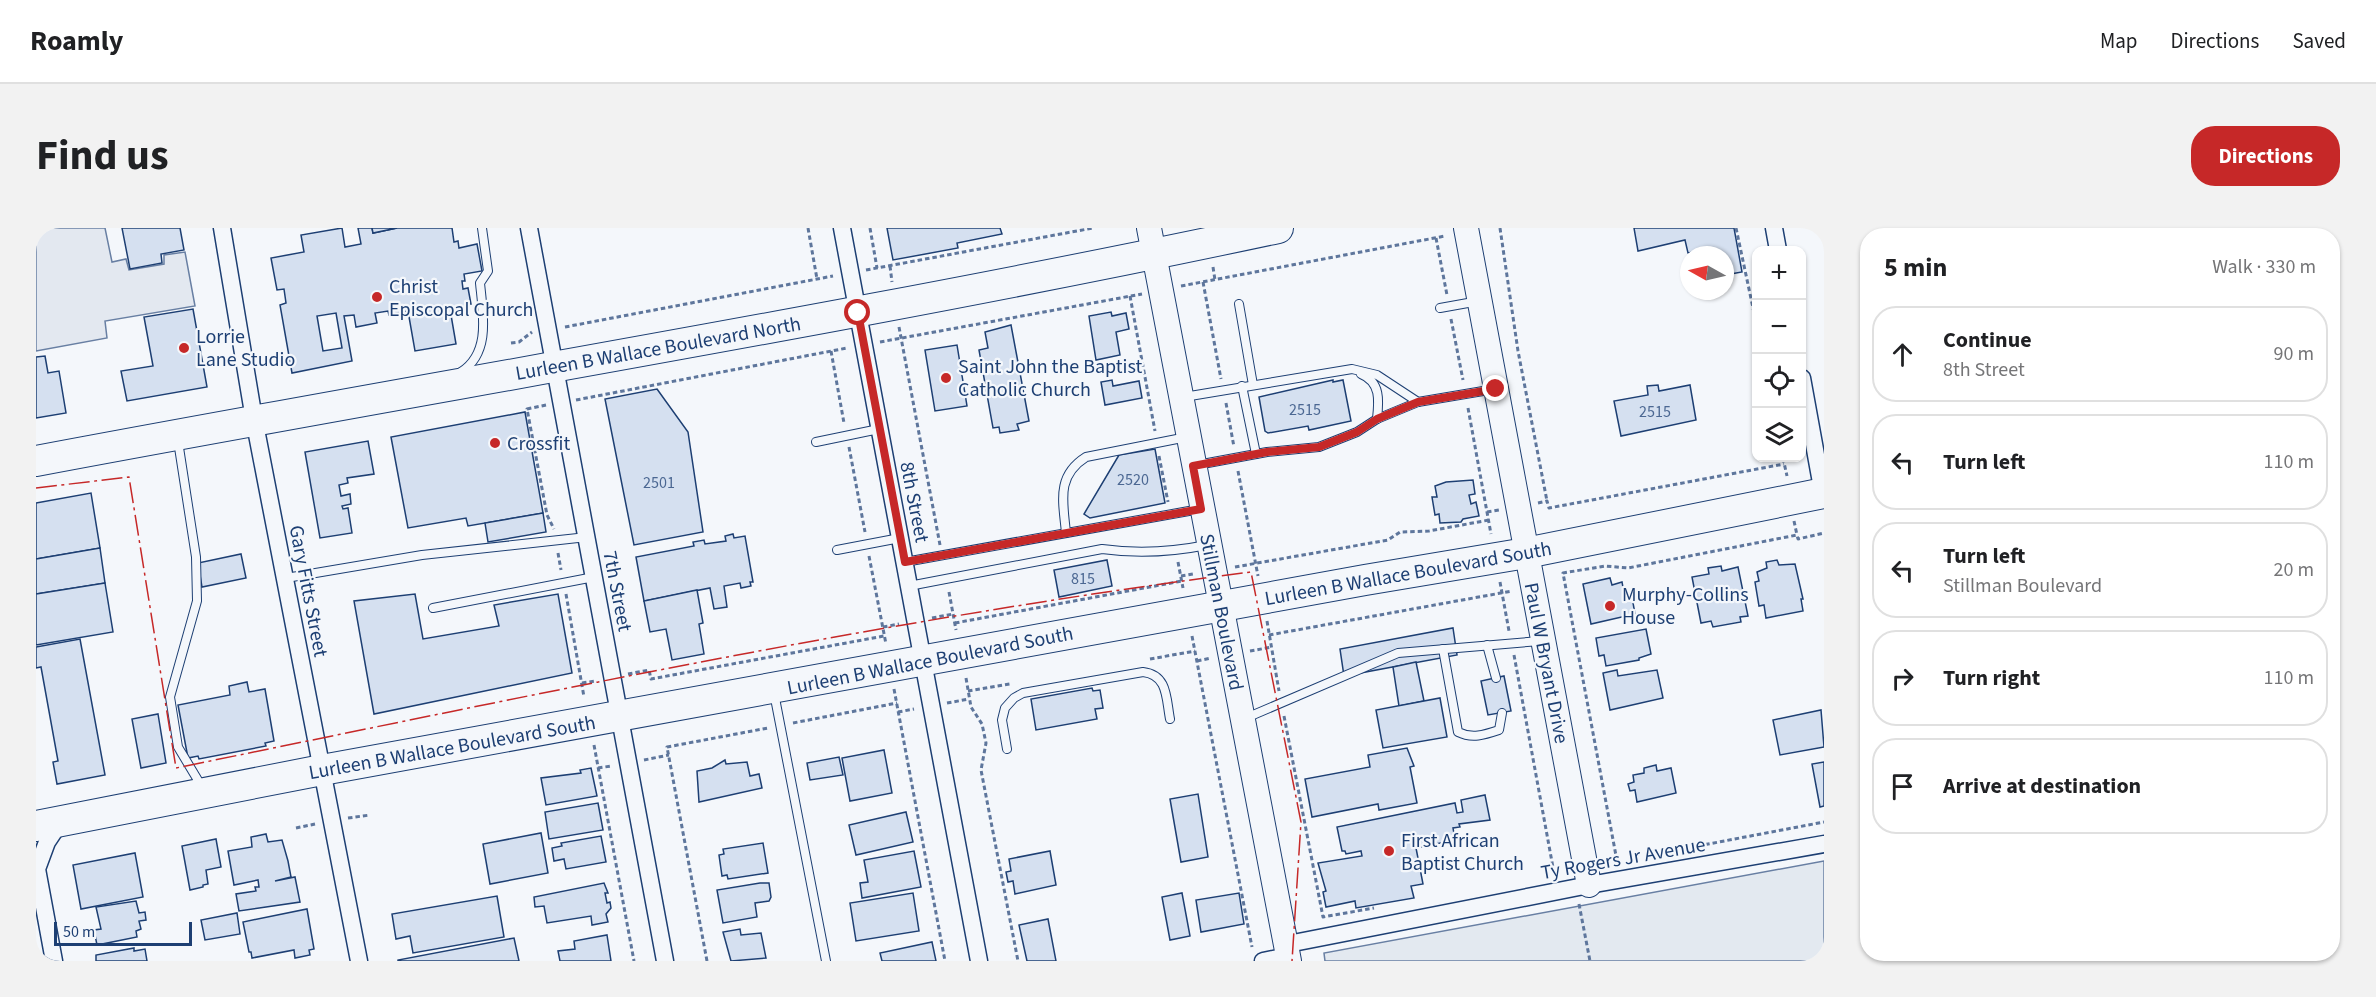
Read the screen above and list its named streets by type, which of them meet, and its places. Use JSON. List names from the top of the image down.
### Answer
{
  "streets": {
    "highway": ["Lurleen B Wallace Boulevard North", "Lurleen B Wallace Boulevard South"],
    "main road": ["Stillman Boulevard", "Paul W Bryant Drive"],
    "street": [
      "8th Street",
      "Gary Fitts Street",
      "7th Street",
      "Ty Rogers Jr Avenue"
    ]
  },
  "crossings": [
    ["Lurleen B Wallace Boulevard North", "8th Street"],
    ["Lurleen B Wallace Boulevard North", "Gary Fitts Street"],
    ["Lurleen B Wallace Boulevard North", "7th Street"],
    ["Lurleen B Wallace Boulevard North", "Stillman Boulevard"],
    ["8th Street", "Lurleen B Wallace Boulevard South"],
    ["Lurleen B Wallace Boulevard South", "Gary Fitts Street"],
    ["Lurleen B Wallace Boulevard South", "7th Street"],
    ["Lurleen B Wallace Boulevard South", "Stillman Boulevard"],
    ["Lurleen B Wallace Boulevard South", "Paul W Bryant Drive"],
    ["Stillman Boulevard", "Ty Rogers Jr Avenue"],
    ["Paul W Bryant Drive", "Ty Rogers Jr Avenue"]
  ],
  "places": [
    "Christ Episcopal Church",
    "Lorrie Lane Studio",
    "Saint John the Baptist Catholic Church",
    "Crossfit",
    "Murphy-Collins House",
    "First African Baptist Church"
  ],
  "house_numbers": [
    "2515",
    "2515",
    "2520",
    "2501",
    "815"
  ],
  "scale_bar": "50 m",
  "north": "left",
  "page": {
    "header": "Roamly",
    "nav": ["Map", "Directions", "Saved"],
    "title": "Find us",
    "buttons": "Directions",
    "heading": ["5 min", "Walk · 330 m"],
    "map_buttons": ["+", "−"],
    "list": [
      ["Continue", "8th Street", "90 m"],
      ["Turn left", "110 m"],
      ["Turn left", "Stillman Boulevard", "20 m"],
      ["Turn right", "110 m"],
      "Arrive at destination"
    ],
    "scale": "50 m"
  }
}
